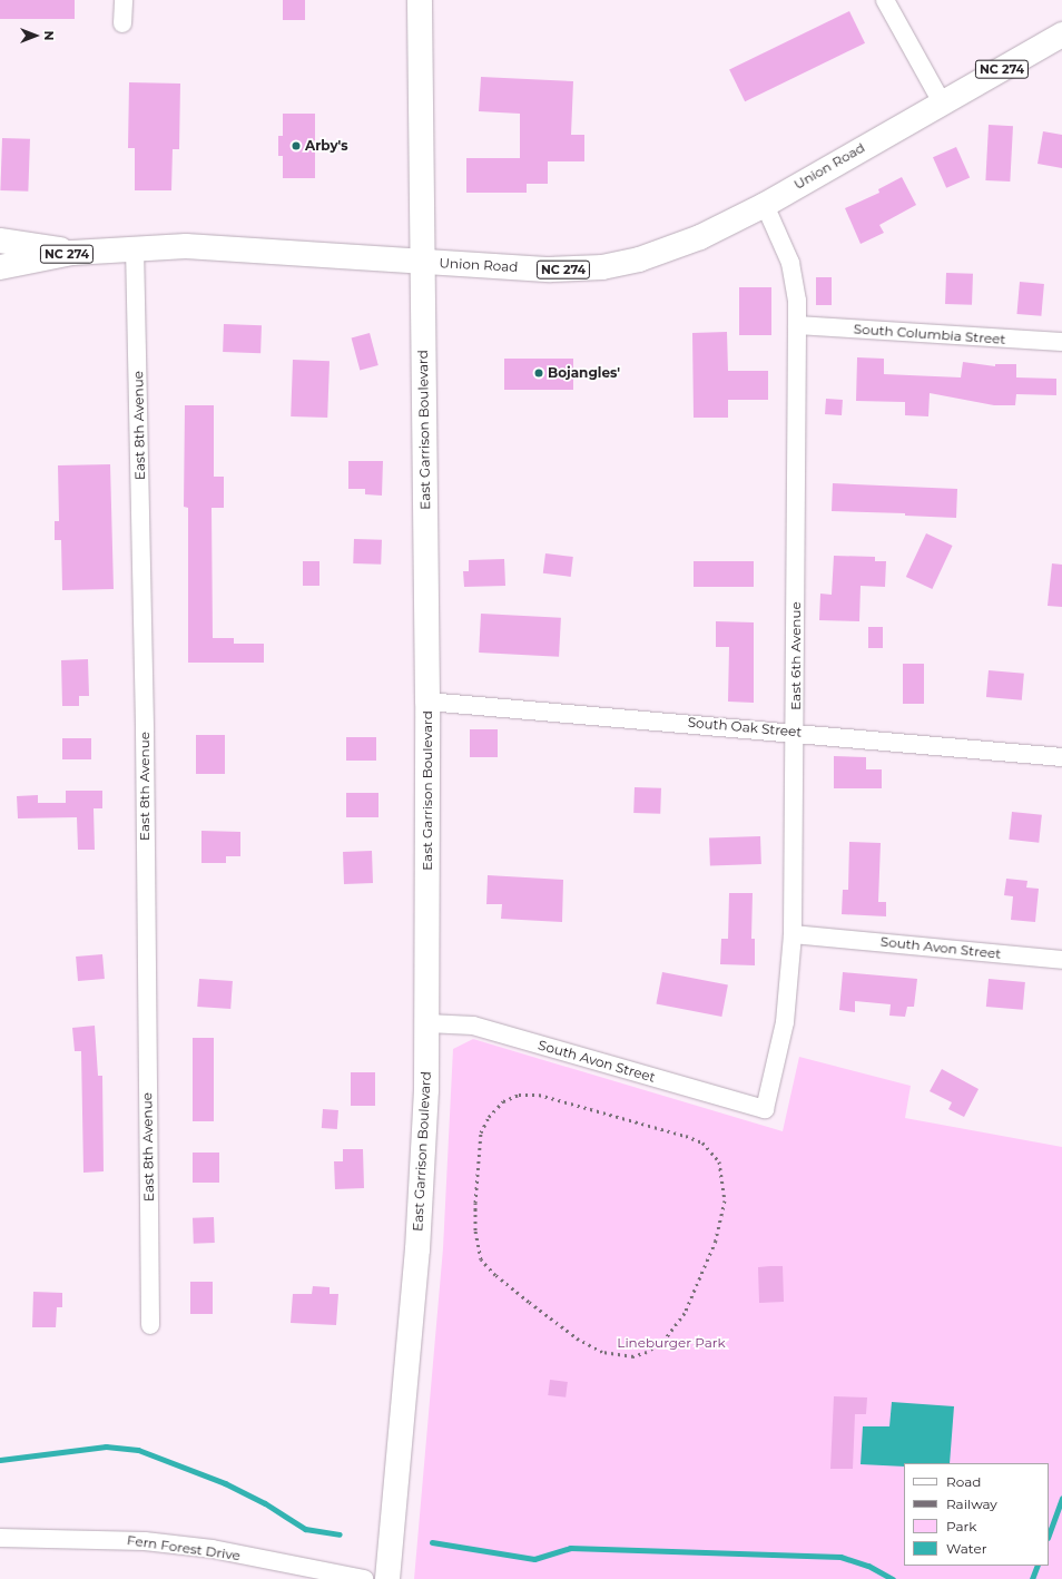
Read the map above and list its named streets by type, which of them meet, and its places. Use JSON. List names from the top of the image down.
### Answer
{
  "streets": {
    "main road": ["NC 274", "Union Road", "East Garrison Boulevard"],
    "street": [
      "South Columbia Street",
      "East 8th Avenue",
      "East 6th Avenue",
      "South Oak Street",
      "South Avon Street",
      "Fern Forest Drive"
    ]
  },
  "crossings": [
    ["Union Road", "East 8th Avenue"],
    ["Union Road", "East Garrison Boulevard"],
    ["Union Road", "East 6th Avenue"],
    ["South Columbia Street", "East 6th Avenue"],
    ["East Garrison Boulevard", "South Oak Street"],
    ["East Garrison Boulevard", "South Avon Street"],
    ["East 6th Avenue", "South Oak Street"],
    ["East 6th Avenue", "South Avon Street"]
  ],
  "parks": ["Lineburger Park"],
  "places": ["Arby's", "Bojangles'"],
  "legend": [
    "Road",
    "Railway",
    "Park",
    "Water"
  ],
  "north": "right"
}
